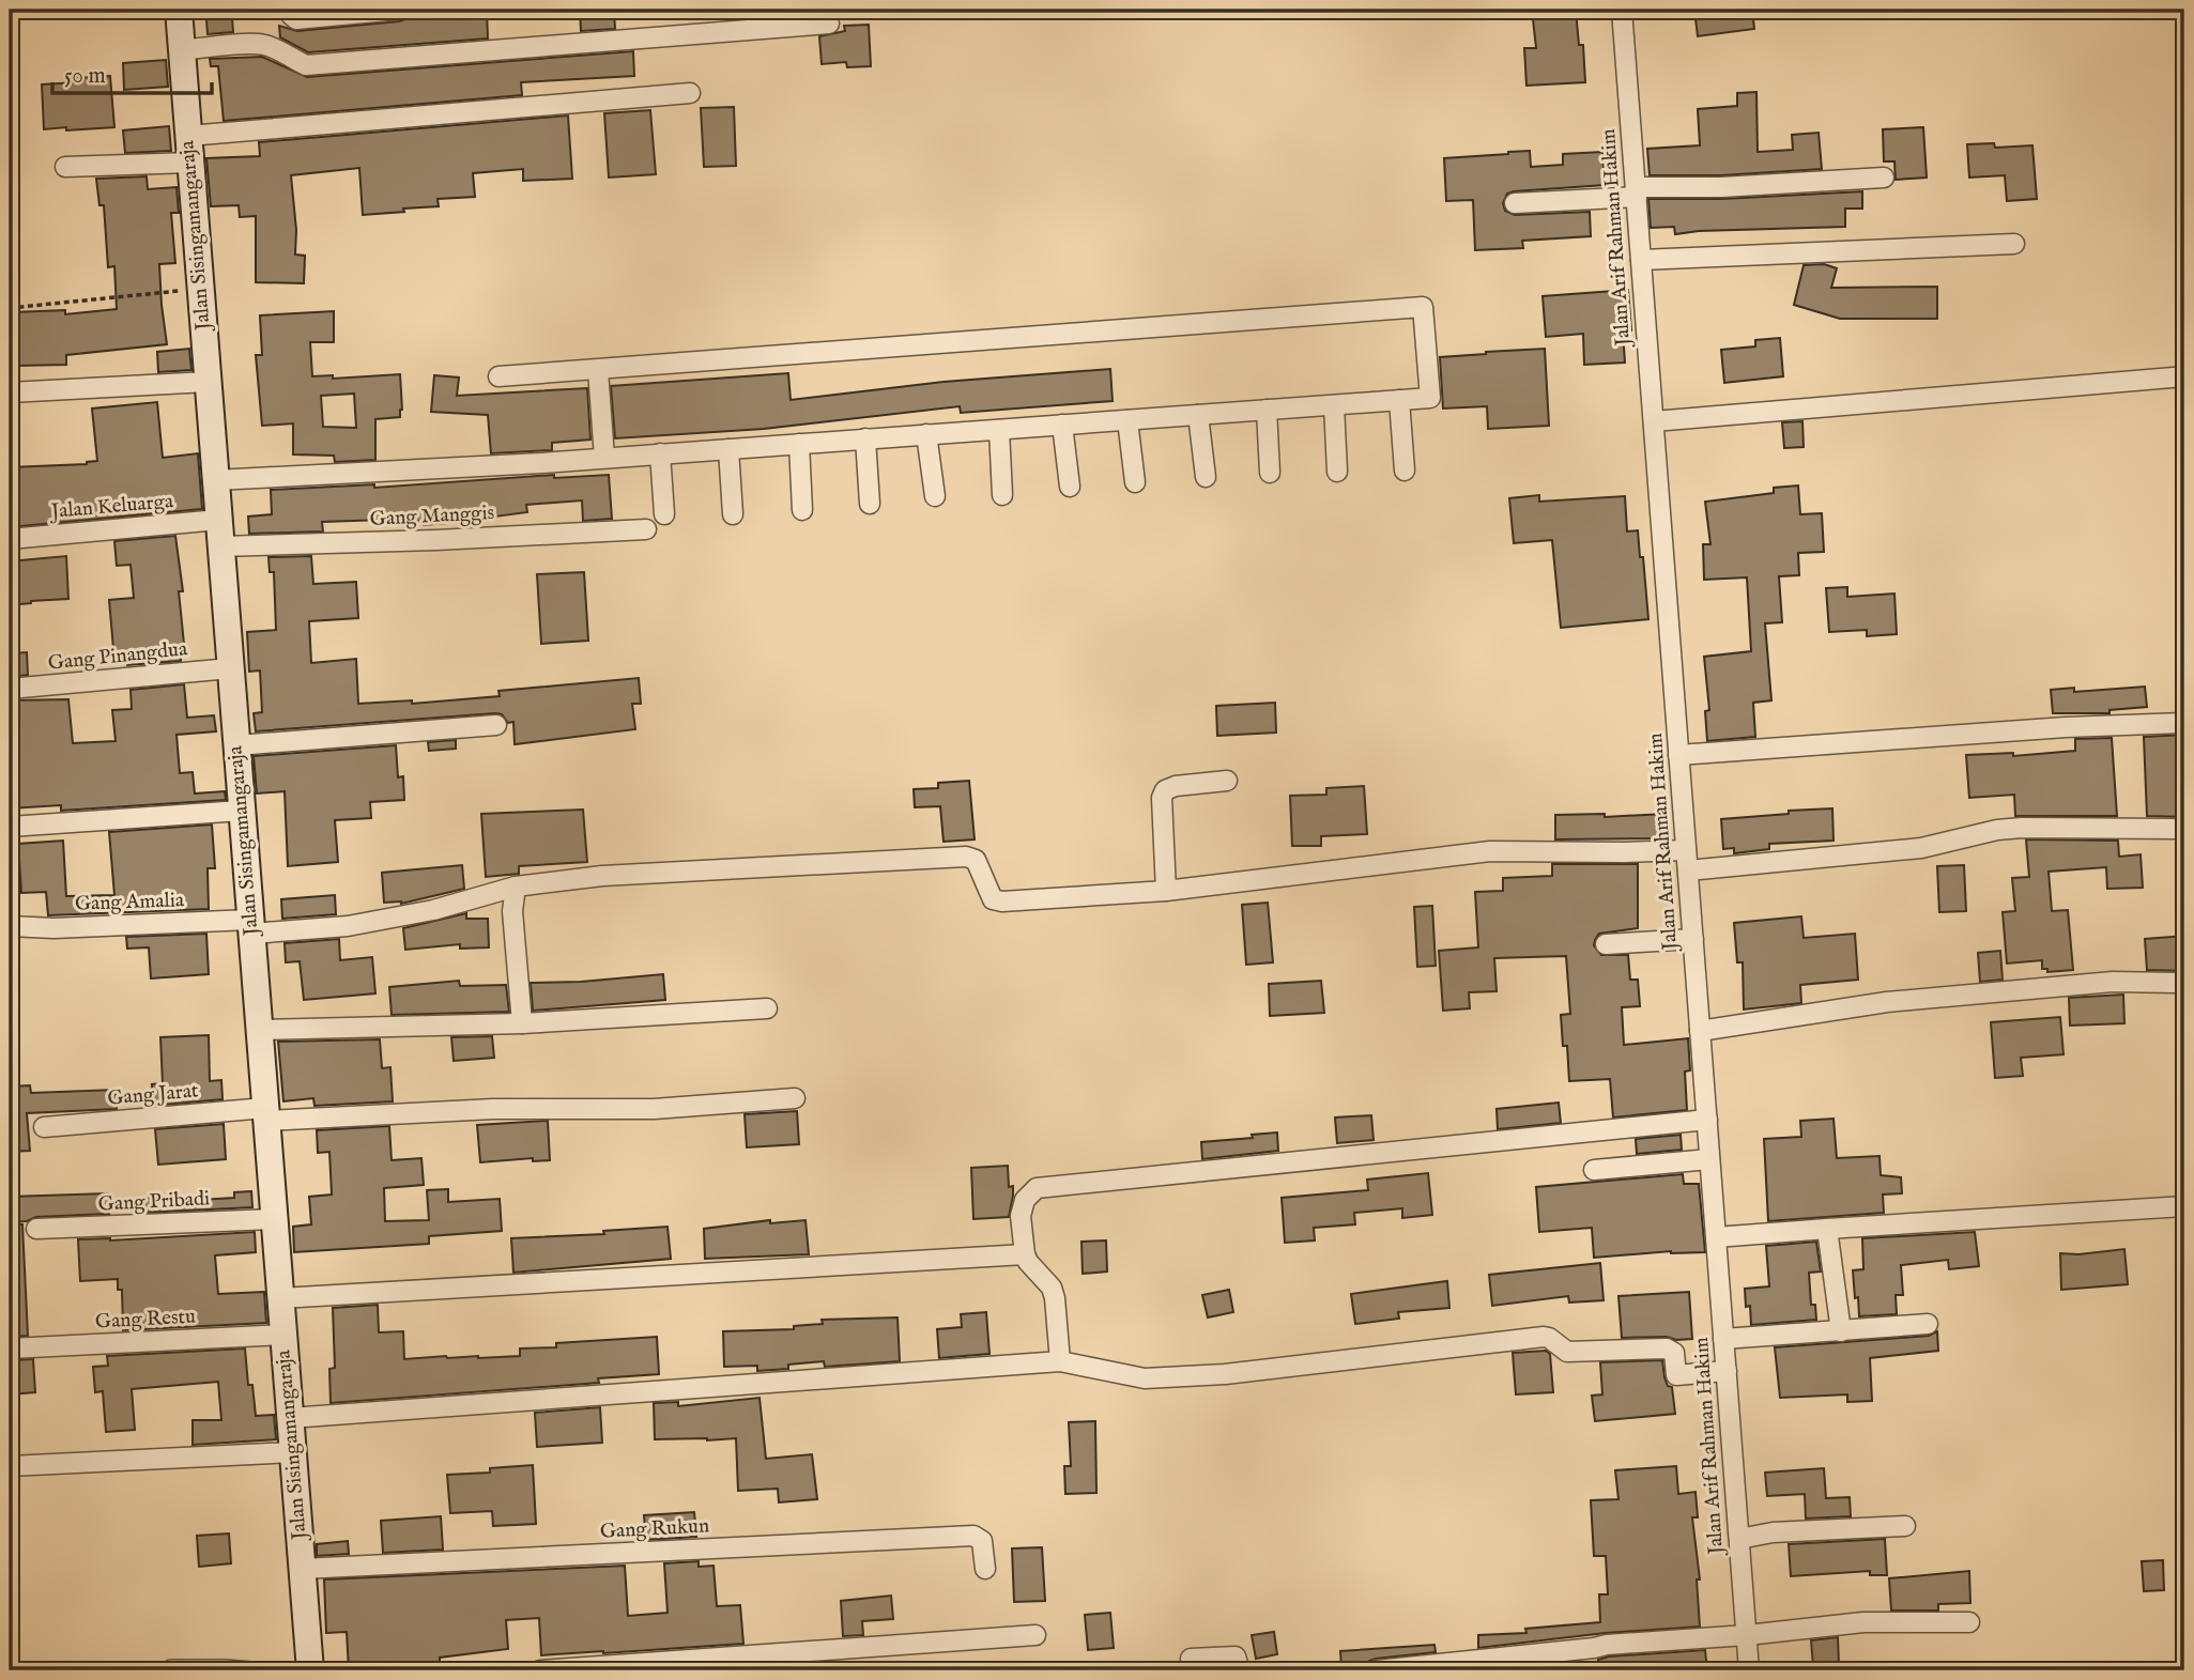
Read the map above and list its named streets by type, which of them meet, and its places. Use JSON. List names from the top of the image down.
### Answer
{
  "streets": {
    "street": [
      "Jalan Sisingamangaraja",
      "Jalan Arif Rahman Hakim",
      "Jalan Keluarga",
      "Gang Manggis",
      "Gang Pinangdua",
      "Gang Amalia",
      "Gang Jarat",
      "Gang Pribadi",
      "Gang Restu",
      "Gang Rukun"
    ]
  },
  "crossings": [
    ["Jalan Sisingamangaraja", "Jalan Keluarga"],
    ["Jalan Sisingamangaraja", "Gang Manggis"],
    ["Jalan Sisingamangaraja", "Gang Pinangdua"],
    ["Jalan Sisingamangaraja", "Gang Amalia"],
    ["Jalan Sisingamangaraja", "Gang Jarat"],
    ["Jalan Sisingamangaraja", "Gang Pribadi"],
    ["Jalan Sisingamangaraja", "Gang Restu"],
    ["Jalan Sisingamangaraja", "Gang Rukun"]
  ],
  "scale_bar": "50 m"
}
